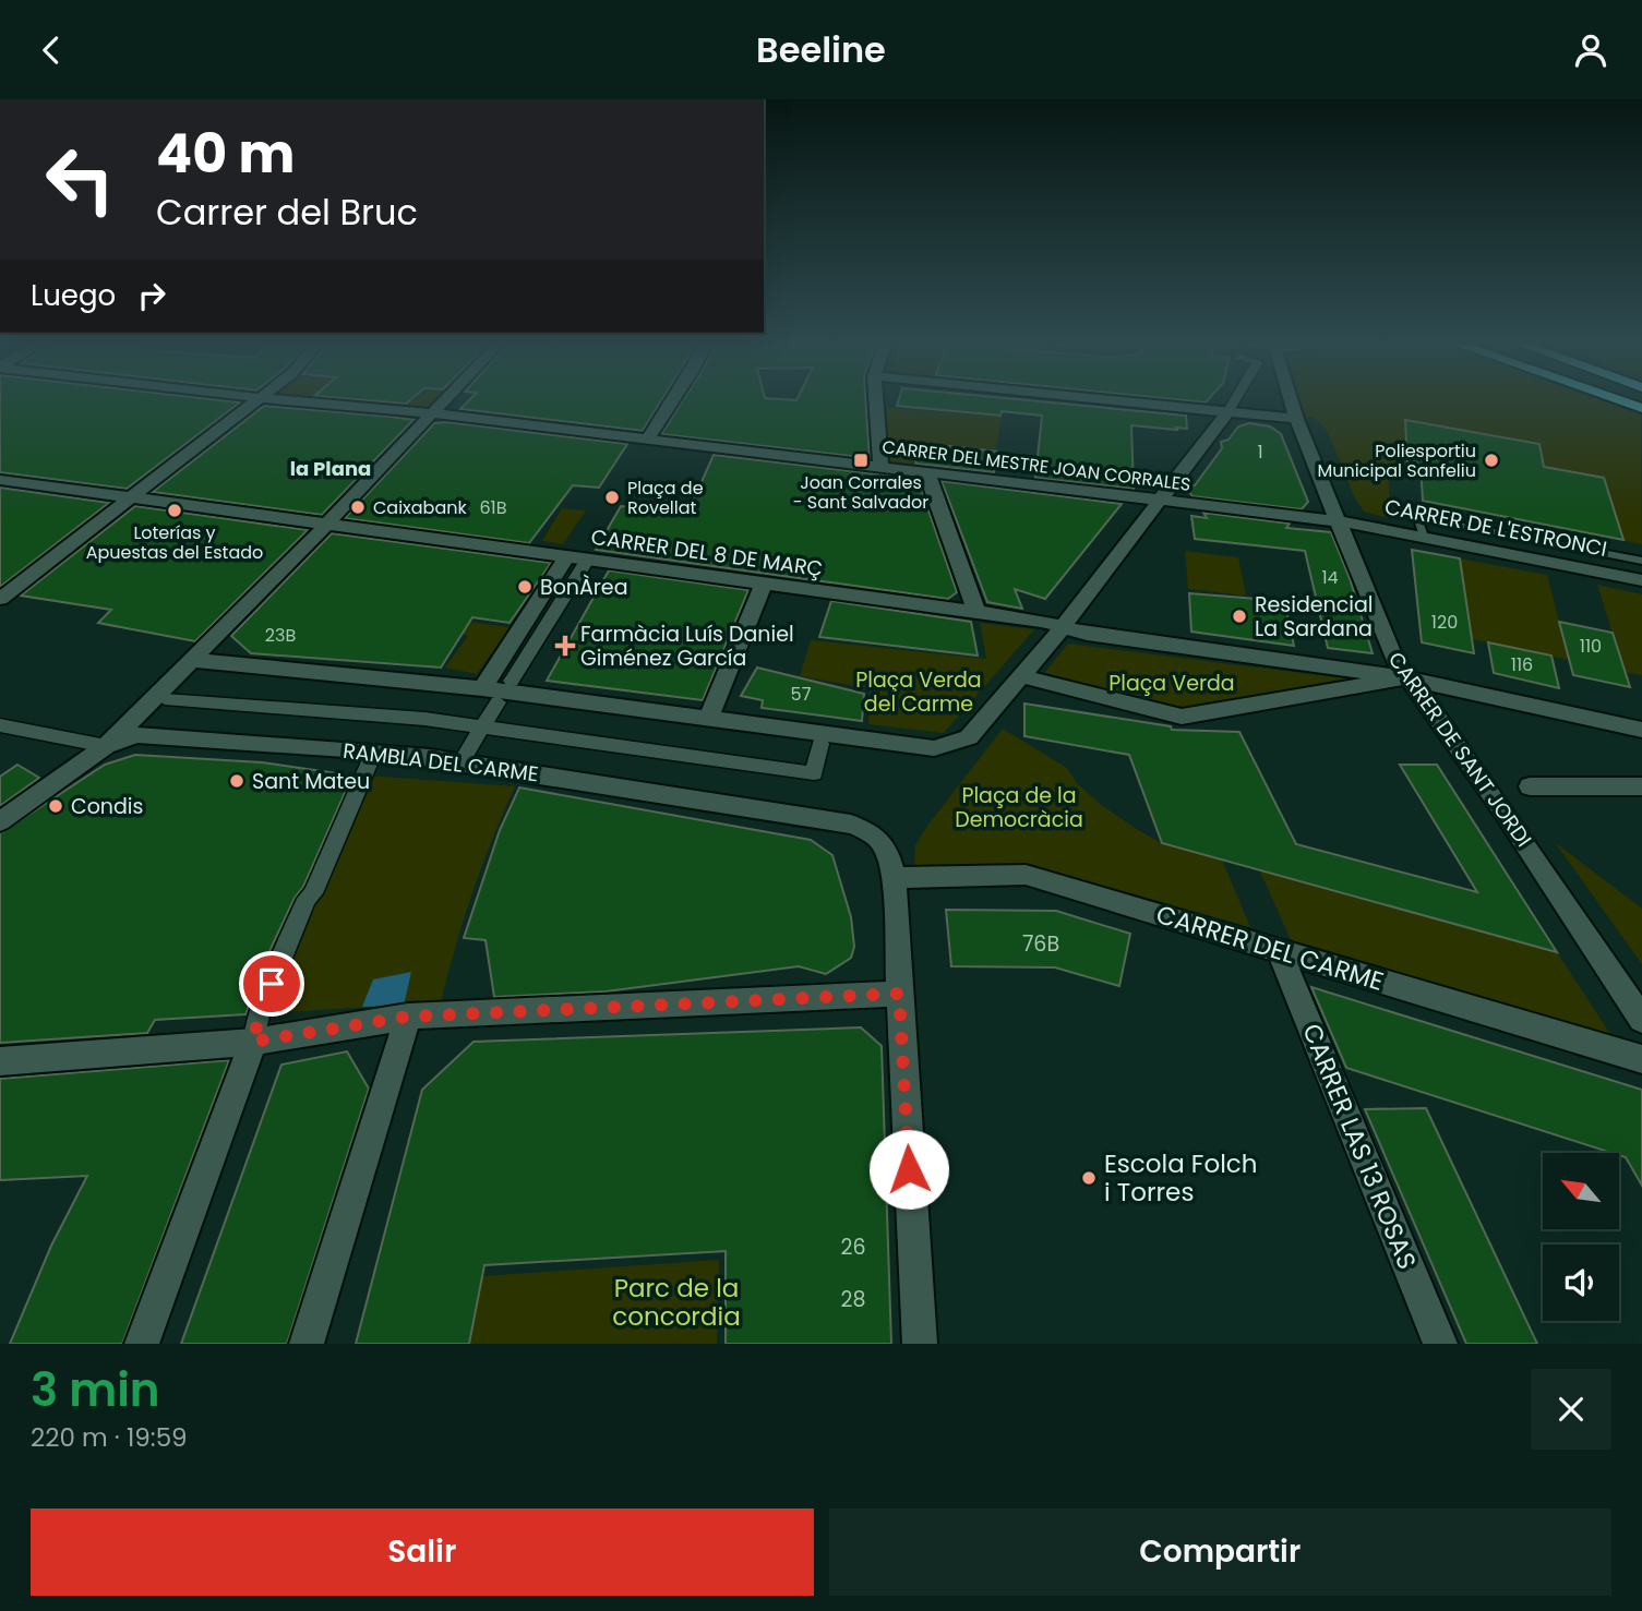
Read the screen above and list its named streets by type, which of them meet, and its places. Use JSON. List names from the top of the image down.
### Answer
{
  "streets": {
    "street": [
      "CARRER DEL MESTRE JOAN CORRALES",
      "CARRER DE L'ESTRONCI",
      "CARRER DEL 8 DE MARÇ",
      "CARRER DE SANT JORDI",
      "RAMBLA DEL CARME",
      "CARRER DEL CARME",
      "CARRER LAS 13 ROSAS"
    ]
  },
  "crossings": [
    ["CARRER DEL MESTRE JOAN CORRALES", "CARRER DE L'ESTRONCI"],
    ["CARRER DEL MESTRE JOAN CORRALES", "CARRER DE SANT JORDI"],
    ["CARRER DE L'ESTRONCI", "CARRER DE SANT JORDI"],
    ["CARRER DEL 8 DE MARÇ", "CARRER DE SANT JORDI"],
    ["RAMBLA DEL CARME", "CARRER DEL CARME"],
    ["CARRER DEL CARME", "CARRER LAS 13 ROSAS"]
  ],
  "districts": ["la Plana"],
  "parks": [
    "Plaça Verda del Carme",
    "Plaça Verda",
    "Plaça de la Democràcia",
    "Parc de la concordia"
  ],
  "places": {
    "transit": ["Joan Corrales - Sant Salvador"],
    "other": [
      "Poliesportiu Municipal Sanfeliu",
      "Plaça de Rovellat",
      "Caixabank",
      "Loterías y Apuestas del Estado",
      "BonÀrea",
      "Residencial La Sardana",
      "Sant Mateu",
      "Condis",
      "Escola Folch i Torres"
    ],
    "health": ["Farmàcia Luís Daniel Giménez García"]
  },
  "house_numbers": [
    "1",
    "61B",
    "14",
    "120",
    "23B",
    "110",
    "116",
    "57",
    "76B",
    "26",
    "28"
  ],
  "north": "top left",
  "page": {
    "header": "Beeline",
    "turn": ["40 m", "Carrer del Bruc"],
    "then": "Luego",
    "heading": ["3 min", "220 m · 19:59"],
    "buttons": ["Salir", "Compartir"]
  }
}
